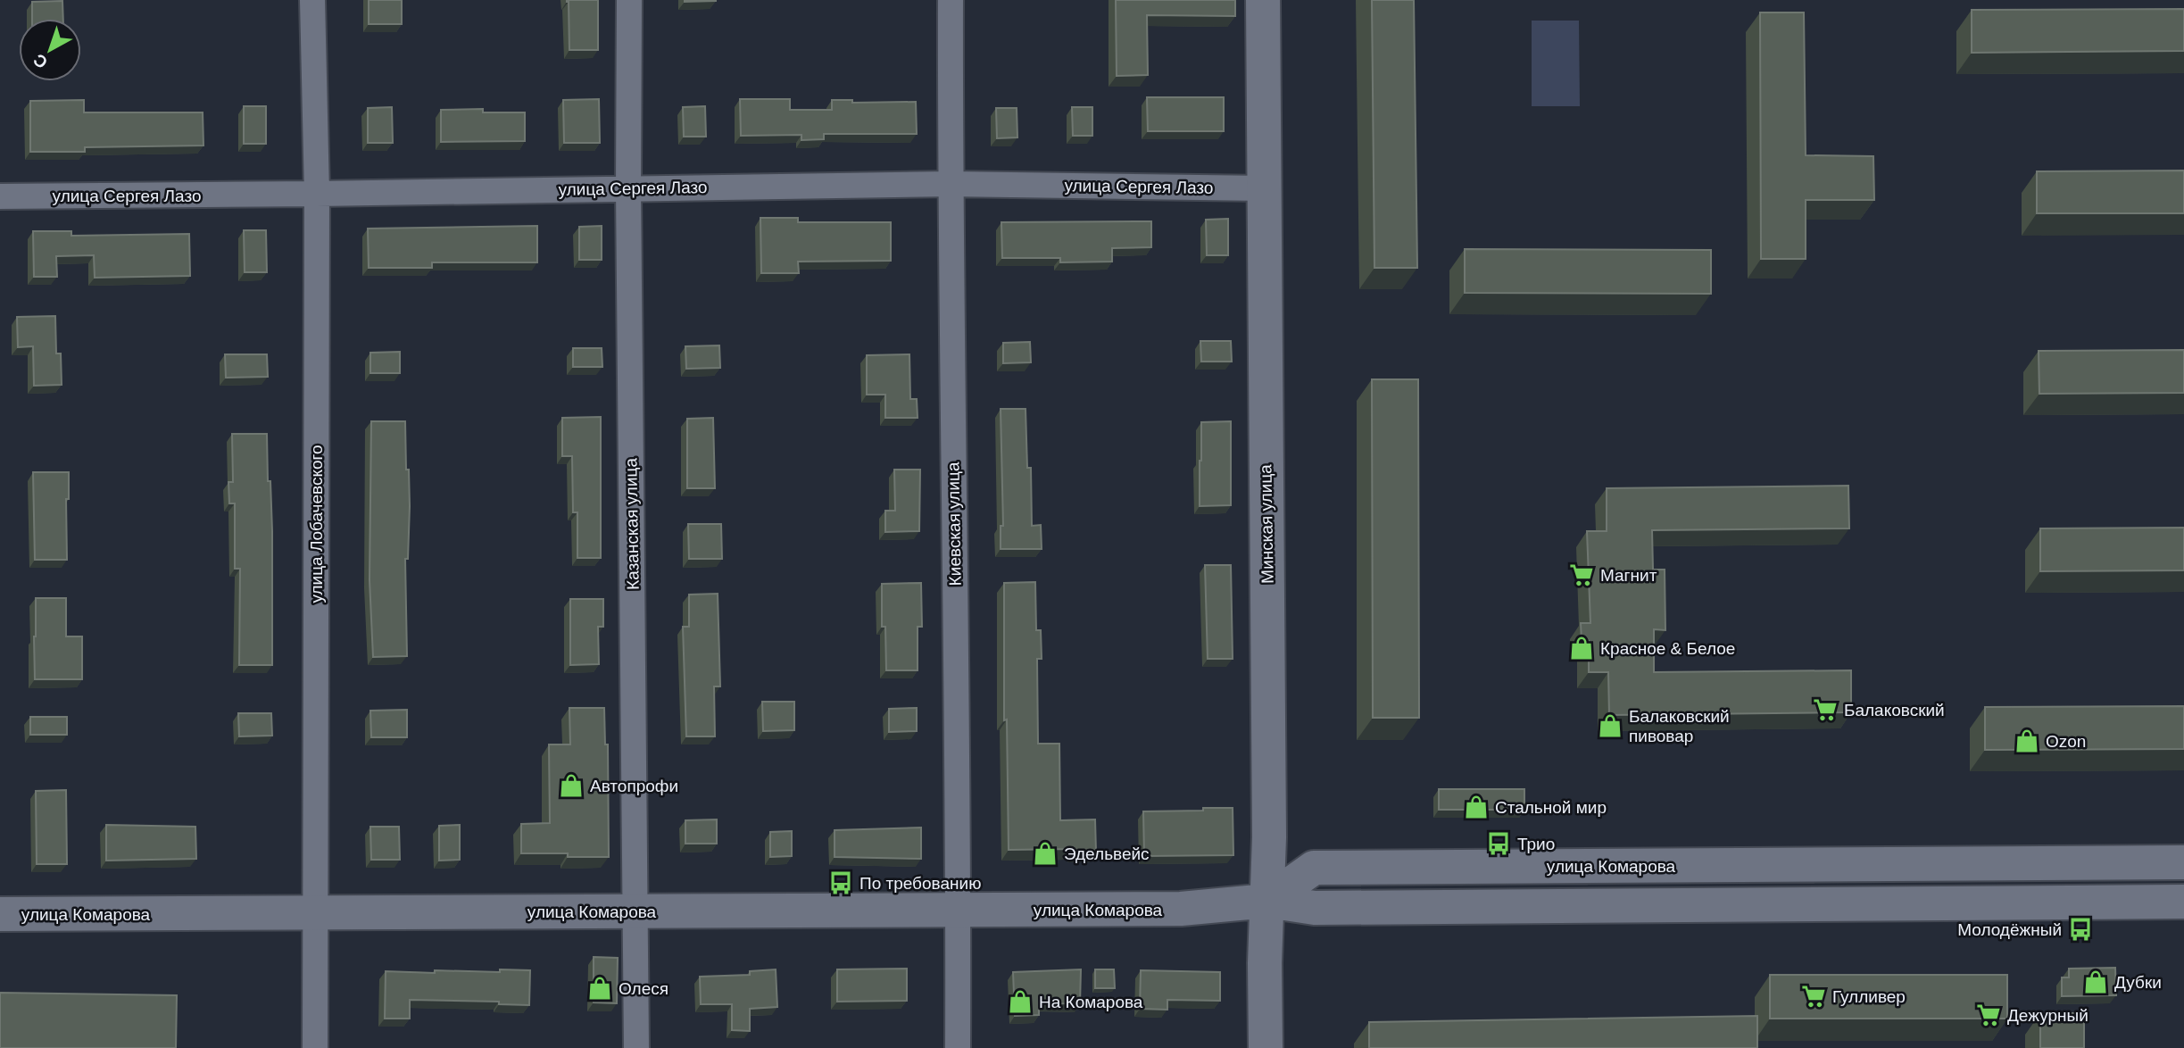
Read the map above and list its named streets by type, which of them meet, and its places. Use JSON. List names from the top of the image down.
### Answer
{
  "streets": {
    "main road": ["Минская улица", "улица Комарова"],
    "street": [
      "улица Сергея Лазо",
      "улица Лобачевского",
      "Казанская улица",
      "Киевская улица"
    ]
  },
  "crossings": [
    ["улица Сергея Лазо", "улица Лобачевского"],
    ["улица Сергея Лазо", "Казанская улица"],
    ["улица Сергея Лазо", "Киевская улица"],
    ["улица Сергея Лазо", "Минская улица"],
    ["улица Лобачевского", "улица Комарова"],
    ["Казанская улица", "улица Комарова"],
    ["Киевская улица", "улица Комарова"],
    ["Минская улица", "улица Комарова"]
  ],
  "places": {
    "supermarket": [
      "Магнит",
      "Балаковский",
      "Гулливер",
      "Дежурный"
    ],
    "shop": [
      "Красное & Белое",
      "Балаковский пивовар",
      "Ozon",
      "Автопрофи",
      "Стальной мир",
      "Эдельвейс",
      "Дубки",
      "Олеся",
      "На Комарова"
    ],
    "bus stop": ["Трио", "По требованию", "Молодёжный"]
  },
  "north": "bottom left"
}
